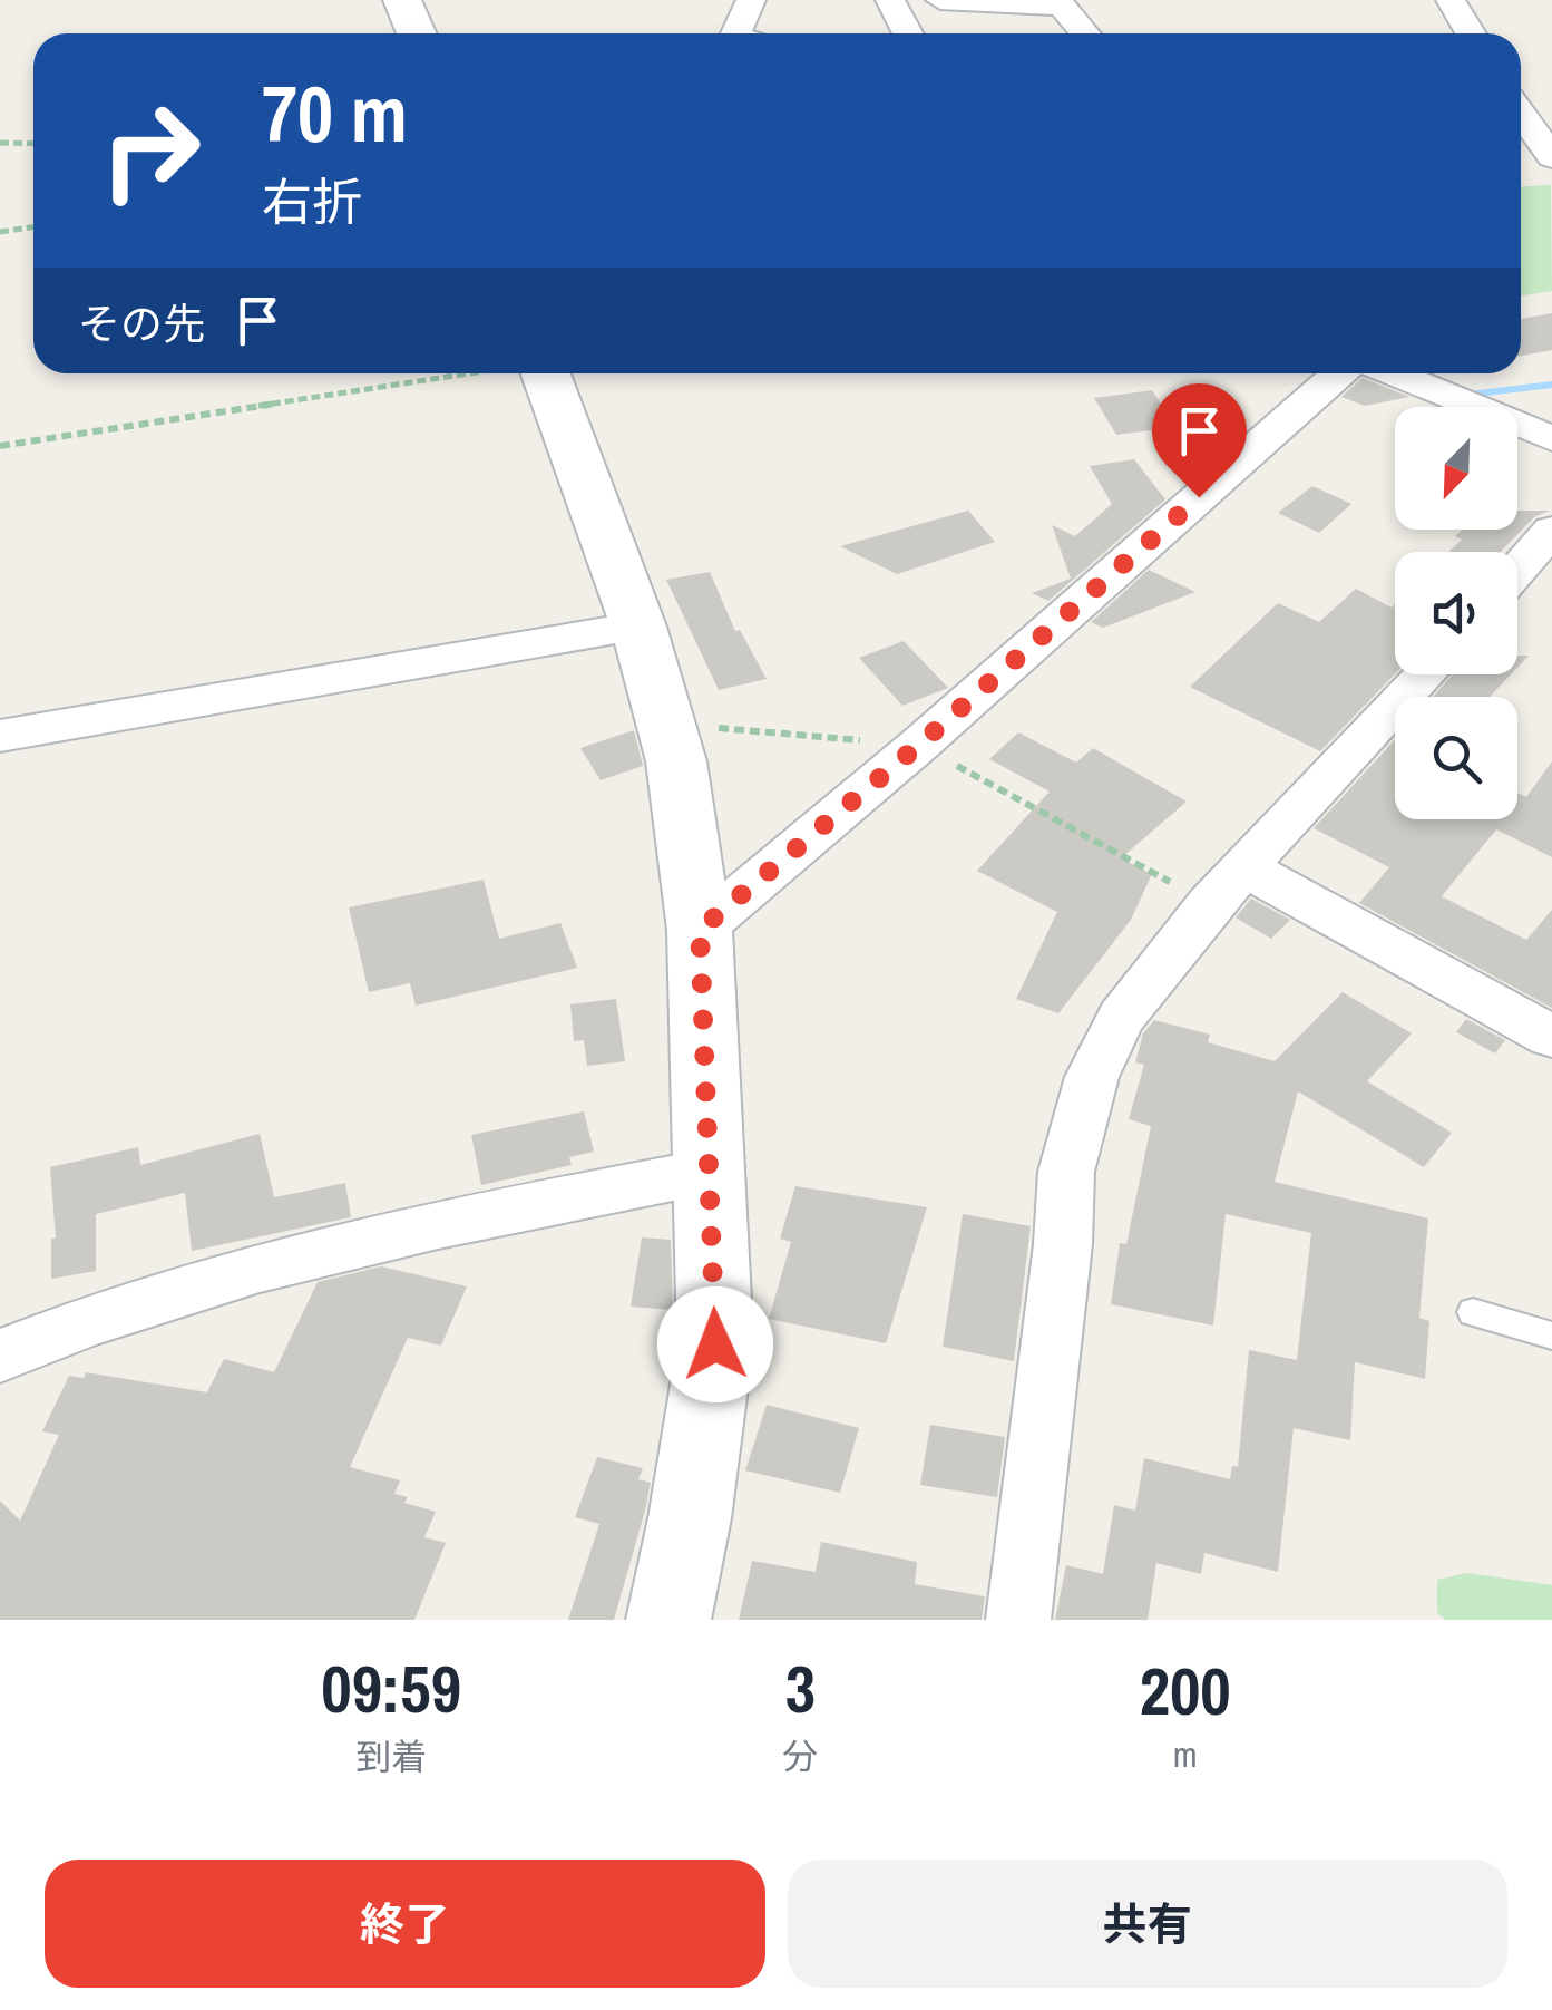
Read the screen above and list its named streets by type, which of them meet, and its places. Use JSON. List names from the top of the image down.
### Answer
{
  "north": "bottom left",
  "page": {
    "turn": ["70 m", "右折"],
    "then": "その先",
    "eta": [
      "09:59",
      "到着",
      "3",
      "分",
      "200",
      "m"
    ],
    "buttons": ["終了", "共有"]
  }
}
